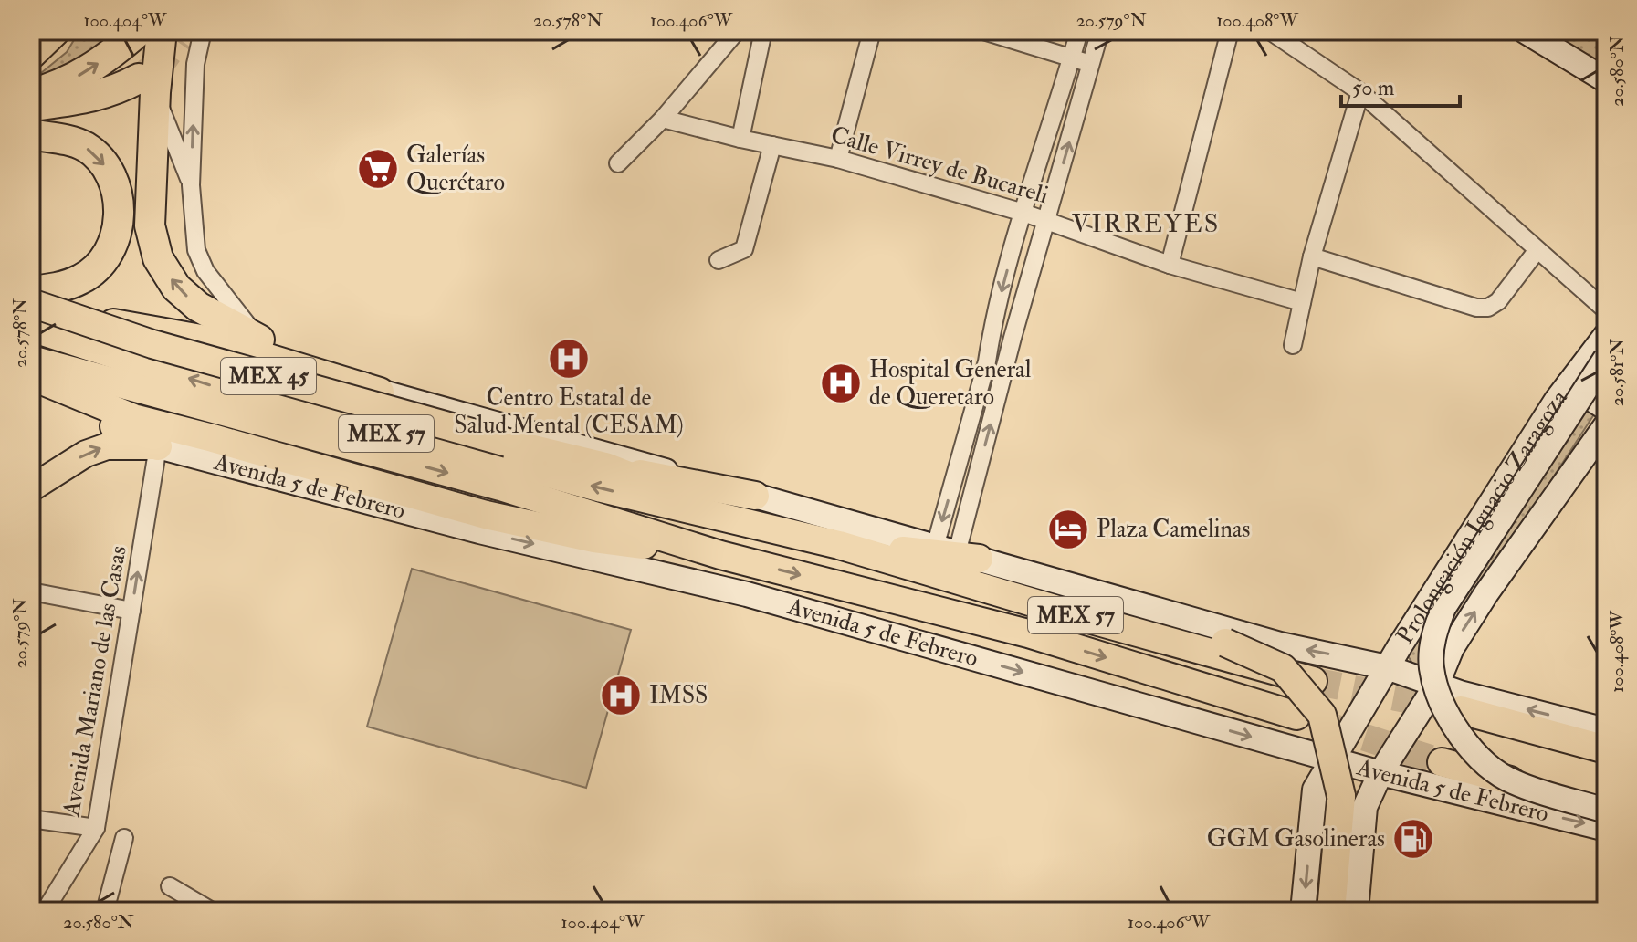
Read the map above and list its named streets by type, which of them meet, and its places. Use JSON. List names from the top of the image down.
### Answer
{
  "streets": {
    "highway": ["MEX 45", "MEX 57", "Avenida 5 de Febrero"],
    "main road": ["Prolongación Ignacio Zaragoza"],
    "street": ["Calle Virrey de Bucareli", "Avenida Mariano de las Casas"]
  },
  "crossings": [
    ["MEX 45", "MEX 57"],
    ["Avenida 5 de Febrero", "Prolongación Ignacio Zaragoza"],
    ["Avenida 5 de Febrero", "Avenida Mariano de las Casas"]
  ],
  "districts": ["VIRREYES"],
  "places": {
    "supermarket": ["Galerías Querétaro"],
    "hospital": ["Centro Estatal de Salud Mental (CESAM)", "Hospital General de Queretaro", "IMSS"],
    "hotel": ["Plaza Camelinas"],
    "fuel station": ["GGM Gasolineras"]
  },
  "scale_bar": "50 m",
  "coordinates": [
    "100.404°W",
    "20.578°N",
    "100.406°W",
    "20.579°N",
    "100.408°W",
    "20.580°N",
    "20.581°N"
  ]
}
